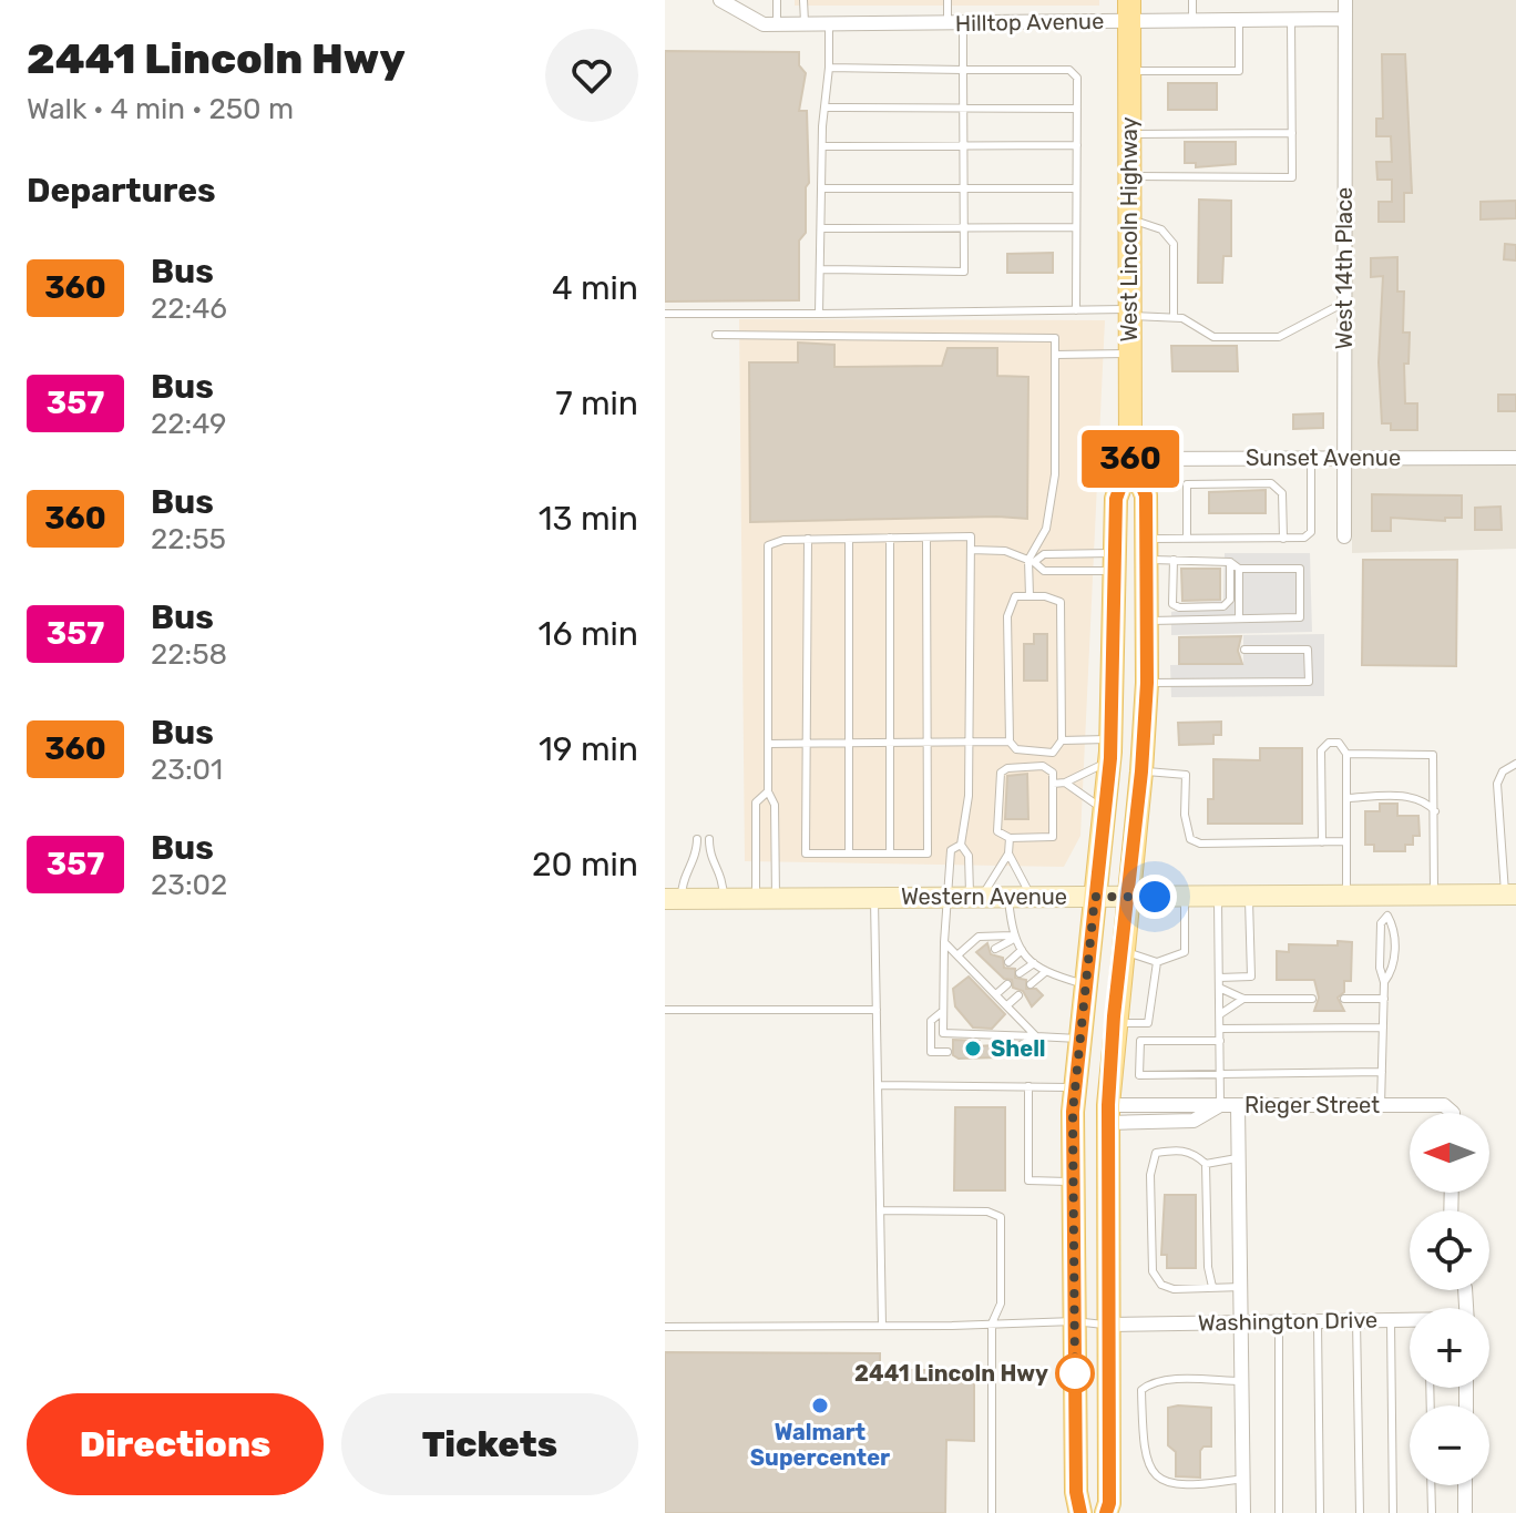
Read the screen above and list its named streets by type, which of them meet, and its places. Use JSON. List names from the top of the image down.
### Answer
{
  "streets": {
    "main road": ["West Lincoln Highway", "Western Avenue"],
    "street": [
      "Hilltop Avenue",
      "West 14th Place",
      "Sunset Avenue",
      "Rieger Street",
      "Washington Drive"
    ]
  },
  "crossings": [
    ["Hilltop Avenue", "West Lincoln Highway"],
    ["Hilltop Avenue", "West 14th Place"],
    ["West Lincoln Highway", "Sunset Avenue"],
    ["West Lincoln Highway", "Western Avenue"],
    ["West Lincoln Highway", "Rieger Street"],
    ["West Lincoln Highway", "Washington Drive"],
    ["West 14th Place", "Sunset Avenue"]
  ],
  "places": ["Shell", "2441 Lincoln Hwy", "Walmart Supercenter"],
  "lines": ["bus line 360"],
  "north": "left",
  "page": {
    "heading": [
      ["2441 Lincoln Hwy", "Walk · 4 min · 250 m"],
      "Departures"
    ],
    "on_map": "360",
    "list": [
      {
        "mark": "360",
        "name": "Bus",
        "note": "22:46",
        "value": "4 min"
      },
      {
        "mark": "357",
        "name": "Bus",
        "note": "22:49",
        "value": "7 min"
      },
      {
        "mark": "360",
        "name": "Bus",
        "note": "22:55",
        "value": "13 min"
      },
      {
        "mark": "357",
        "name": "Bus",
        "note": "22:58",
        "value": "16 min"
      },
      {
        "mark": "360",
        "name": "Bus",
        "note": "23:01",
        "value": "19 min"
      },
      {
        "mark": "357",
        "name": "Bus",
        "note": "23:02",
        "value": "20 min"
      }
    ],
    "map_buttons": ["+", "−"],
    "buttons": ["Directions", "Tickets"]
  }
}
